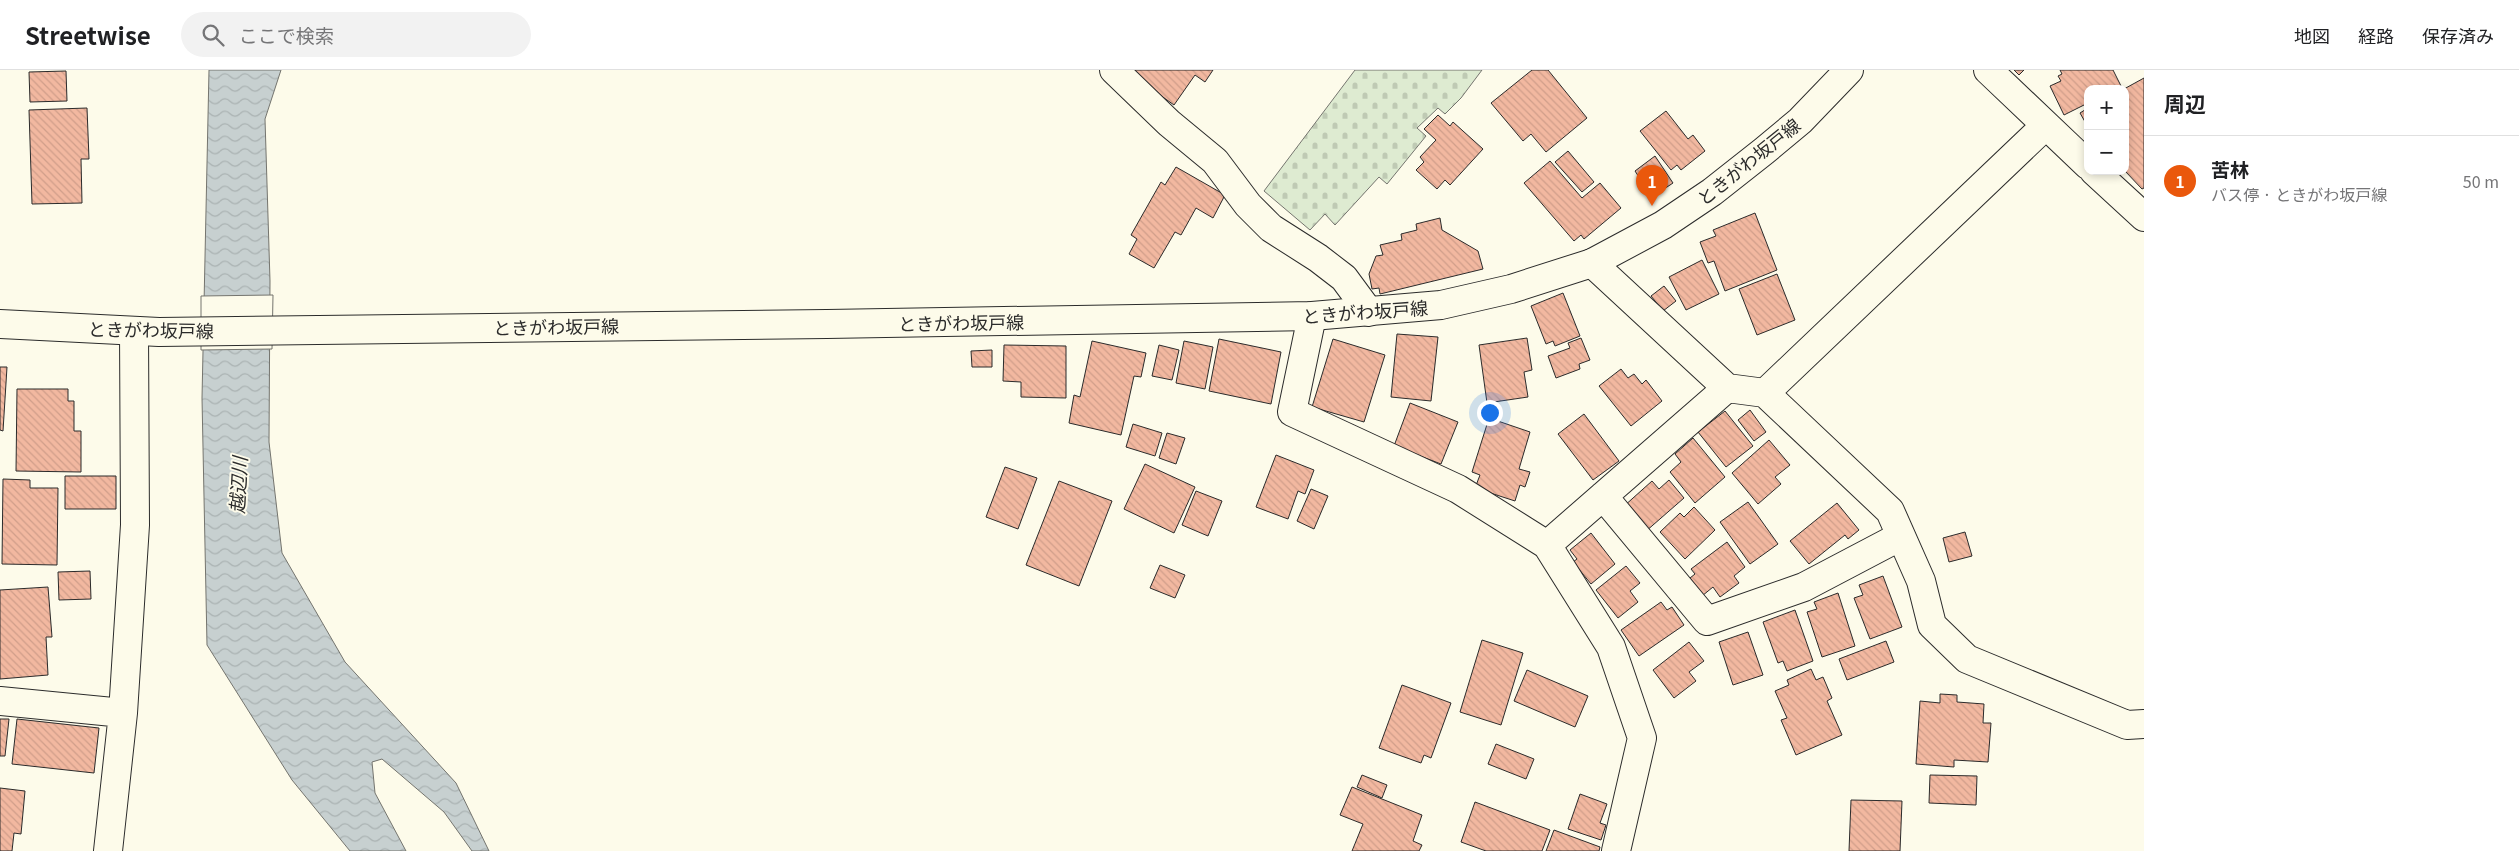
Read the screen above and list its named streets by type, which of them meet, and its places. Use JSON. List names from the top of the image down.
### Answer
{
  "streets": {
    "street": ["ときがわ坂戸線"]
  },
  "water": ["越辺川"],
  "page": {
    "header": "Streetwise",
    "search": "ここで検索",
    "nav": ["地図", "経路", "保存済み"],
    "heading": "周辺",
    "map_buttons": ["+", "−"],
    "list": [
      {
        "mark": "1",
        "name": "苦林",
        "note": "バス停 · ときがわ坂戸線",
        "value": "50 m"
      }
    ],
    "pins": "1"
  }
}
